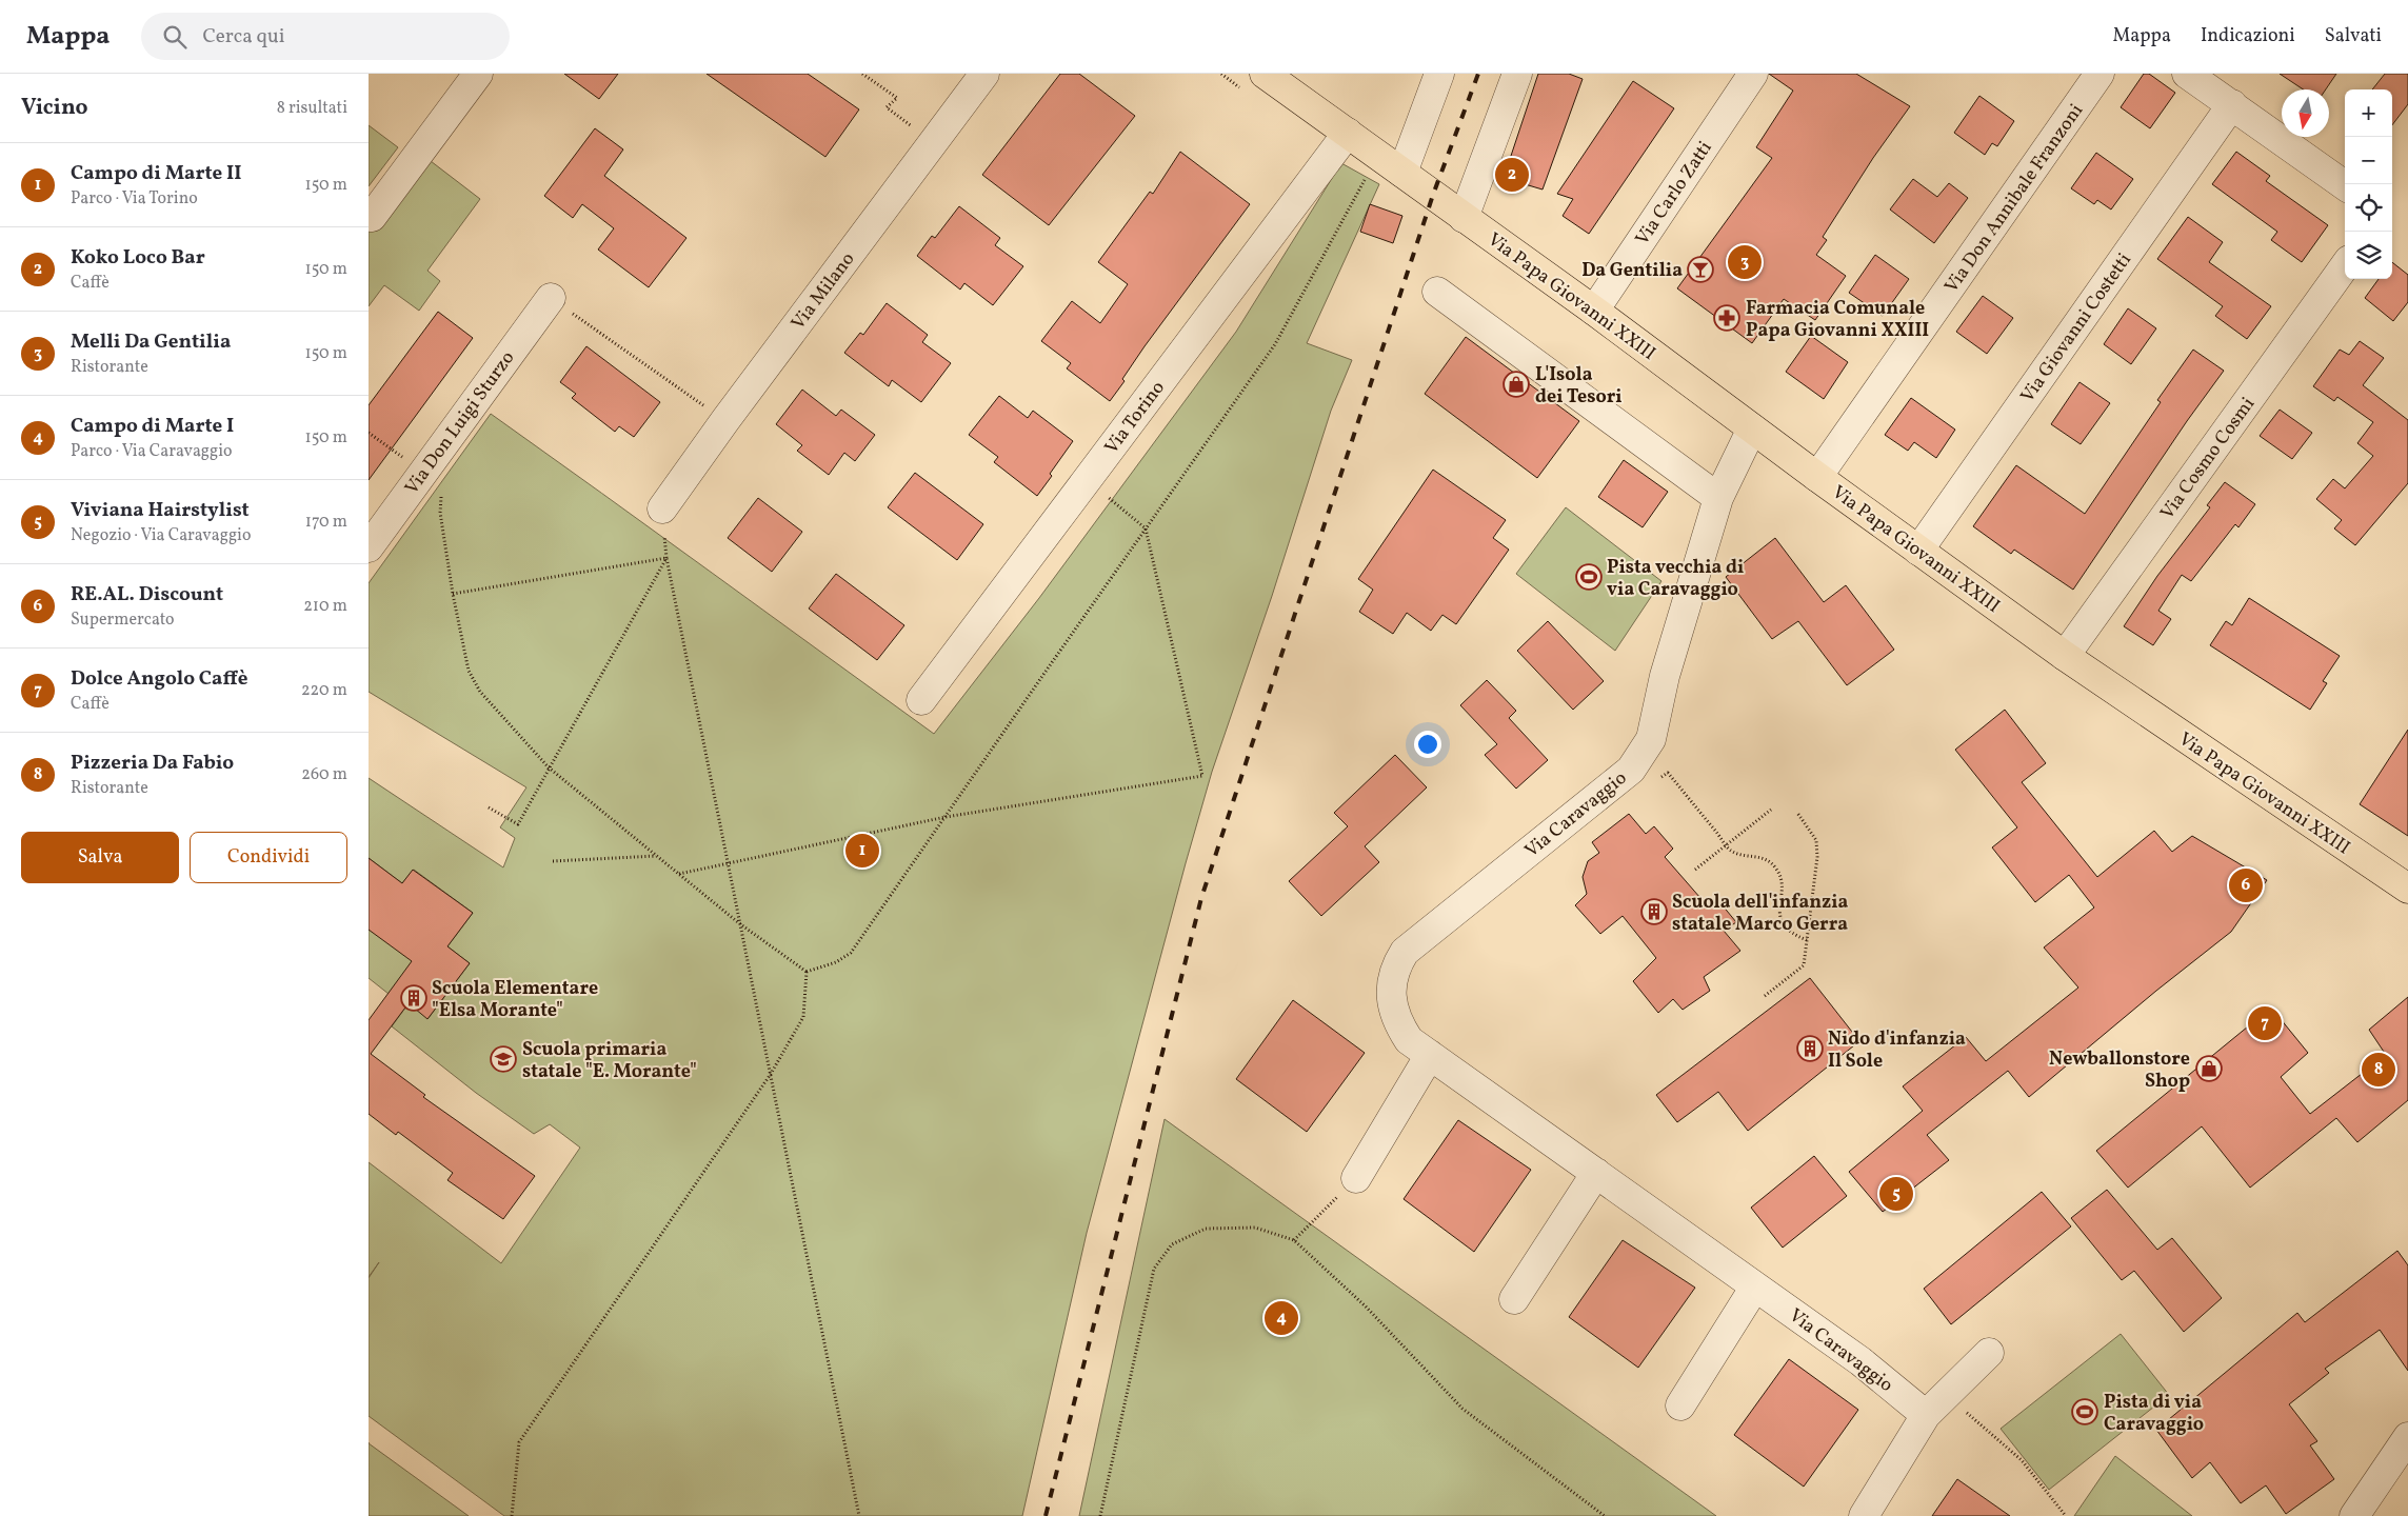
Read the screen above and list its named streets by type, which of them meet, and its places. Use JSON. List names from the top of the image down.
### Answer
{
  "streets": {
    "main road": ["Via Papa Giovanni XXIII"],
    "street": [
      "Via Carlo Zatti",
      "Via Don Annibale Franzoni",
      "Via Milano",
      "Via Giovanni Costetti",
      "Via Torino",
      "Via Don Luigi Sturzo",
      "Via Cosmo Cosmi",
      "Via Caravaggio"
    ]
  },
  "crossings": [
    ["Via Carlo Zatti", "Via Papa Giovanni XXIII"],
    ["Via Don Annibale Franzoni", "Via Papa Giovanni XXIII"],
    ["Via Papa Giovanni XXIII", "Via Giovanni Costetti"],
    ["Via Papa Giovanni XXIII", "Via Torino"],
    ["Via Papa Giovanni XXIII", "Via Cosmo Cosmi"],
    ["Via Papa Giovanni XXIII", "Via Caravaggio"]
  ],
  "places": {
    "bar": ["Da Gentilia"],
    "pharmacy": ["Farmacia Comunale Papa Giovanni XXIII"],
    "shop": ["L'Isola dei Tesori", "Newballonstore Shop"],
    "sports": ["Pista vecchia di via Caravaggio", "Pista di via Caravaggio"],
    "building": ["Scuola dell'infanzia statale Marco Gerra", "Scuola Elementare \"Elsa Morante\"", "Nido d'infanzia Il Sole"],
    "school or university": ["Scuola primaria statale \"E. Morante\""]
  },
  "north": "bottom",
  "page": {
    "header": "Mappa",
    "search": "Cerca qui",
    "nav": ["Mappa", "Indicazioni", "Salvati"],
    "heading": ["Vicino", "8 risultati"],
    "map_buttons": ["+", "−"],
    "list": [
      {
        "mark": "1",
        "name": "Campo di Marte II",
        "note": "Parco · Via Torino",
        "value": "150 m"
      },
      {
        "mark": "2",
        "name": "Koko Loco Bar",
        "note": "Caffè",
        "value": "150 m"
      },
      {
        "mark": "3",
        "name": "Melli Da Gentilia",
        "note": "Ristorante",
        "value": "150 m"
      },
      {
        "mark": "4",
        "name": "Campo di Marte I",
        "note": "Parco · Via Caravaggio",
        "value": "150 m"
      },
      {
        "mark": "5",
        "name": "Viviana Hairstylist",
        "note": "Negozio · Via Caravaggio",
        "value": "170 m"
      },
      {
        "mark": "6",
        "name": "RE.AL. Discount",
        "note": "Supermercato",
        "value": "210 m"
      },
      {
        "mark": "7",
        "name": "Dolce Angolo Caffè",
        "note": "Caffè",
        "value": "220 m"
      },
      {
        "mark": "8",
        "name": "Pizzeria Da Fabio",
        "note": "Ristorante",
        "value": "260 m"
      }
    ],
    "pins": [
      "2",
      "3",
      "1",
      "6",
      "7",
      "8",
      "5",
      "4"
    ],
    "buttons": ["Salva", "Condividi"]
  }
}
